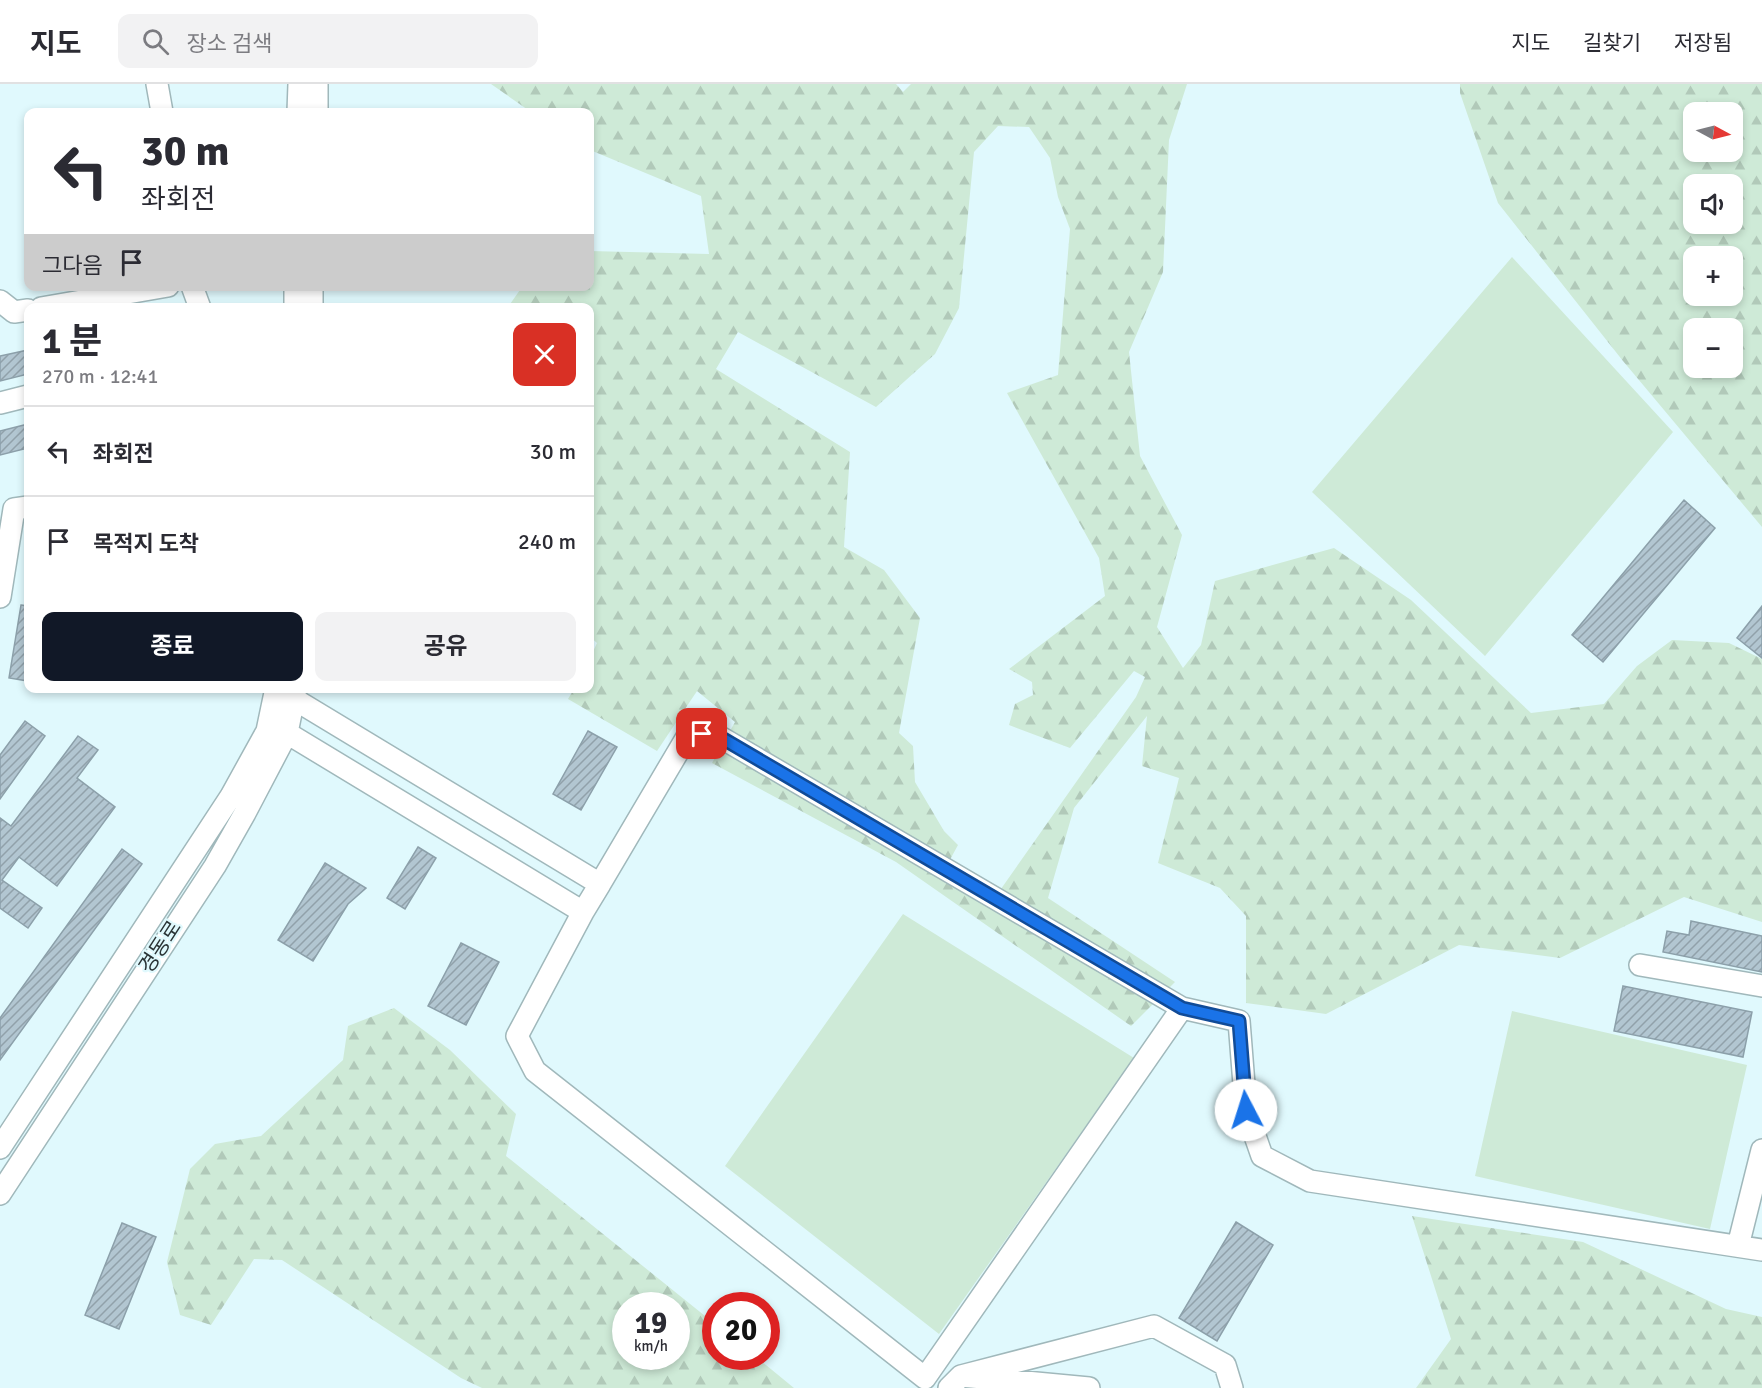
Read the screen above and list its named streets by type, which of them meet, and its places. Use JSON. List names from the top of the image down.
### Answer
{
  "streets": {
    "street": ["경동로"]
  },
  "north": "right",
  "page": {
    "header": "지도",
    "search": "장소 검색",
    "nav": ["지도", "길찾기", "저장됨"],
    "map_buttons": ["+", "−"],
    "turn": ["30 m", "좌회전"],
    "then": "그다음",
    "heading": ["1 분", "270 m · 12:41"],
    "list": [
      {
        "name": "좌회전",
        "value": "30 m"
      },
      {
        "name": "목적지 도착",
        "value": "240 m"
      }
    ],
    "buttons": ["종료", "공유"],
    "speed": "19 km/h",
    "limit": "20"
  }
}
